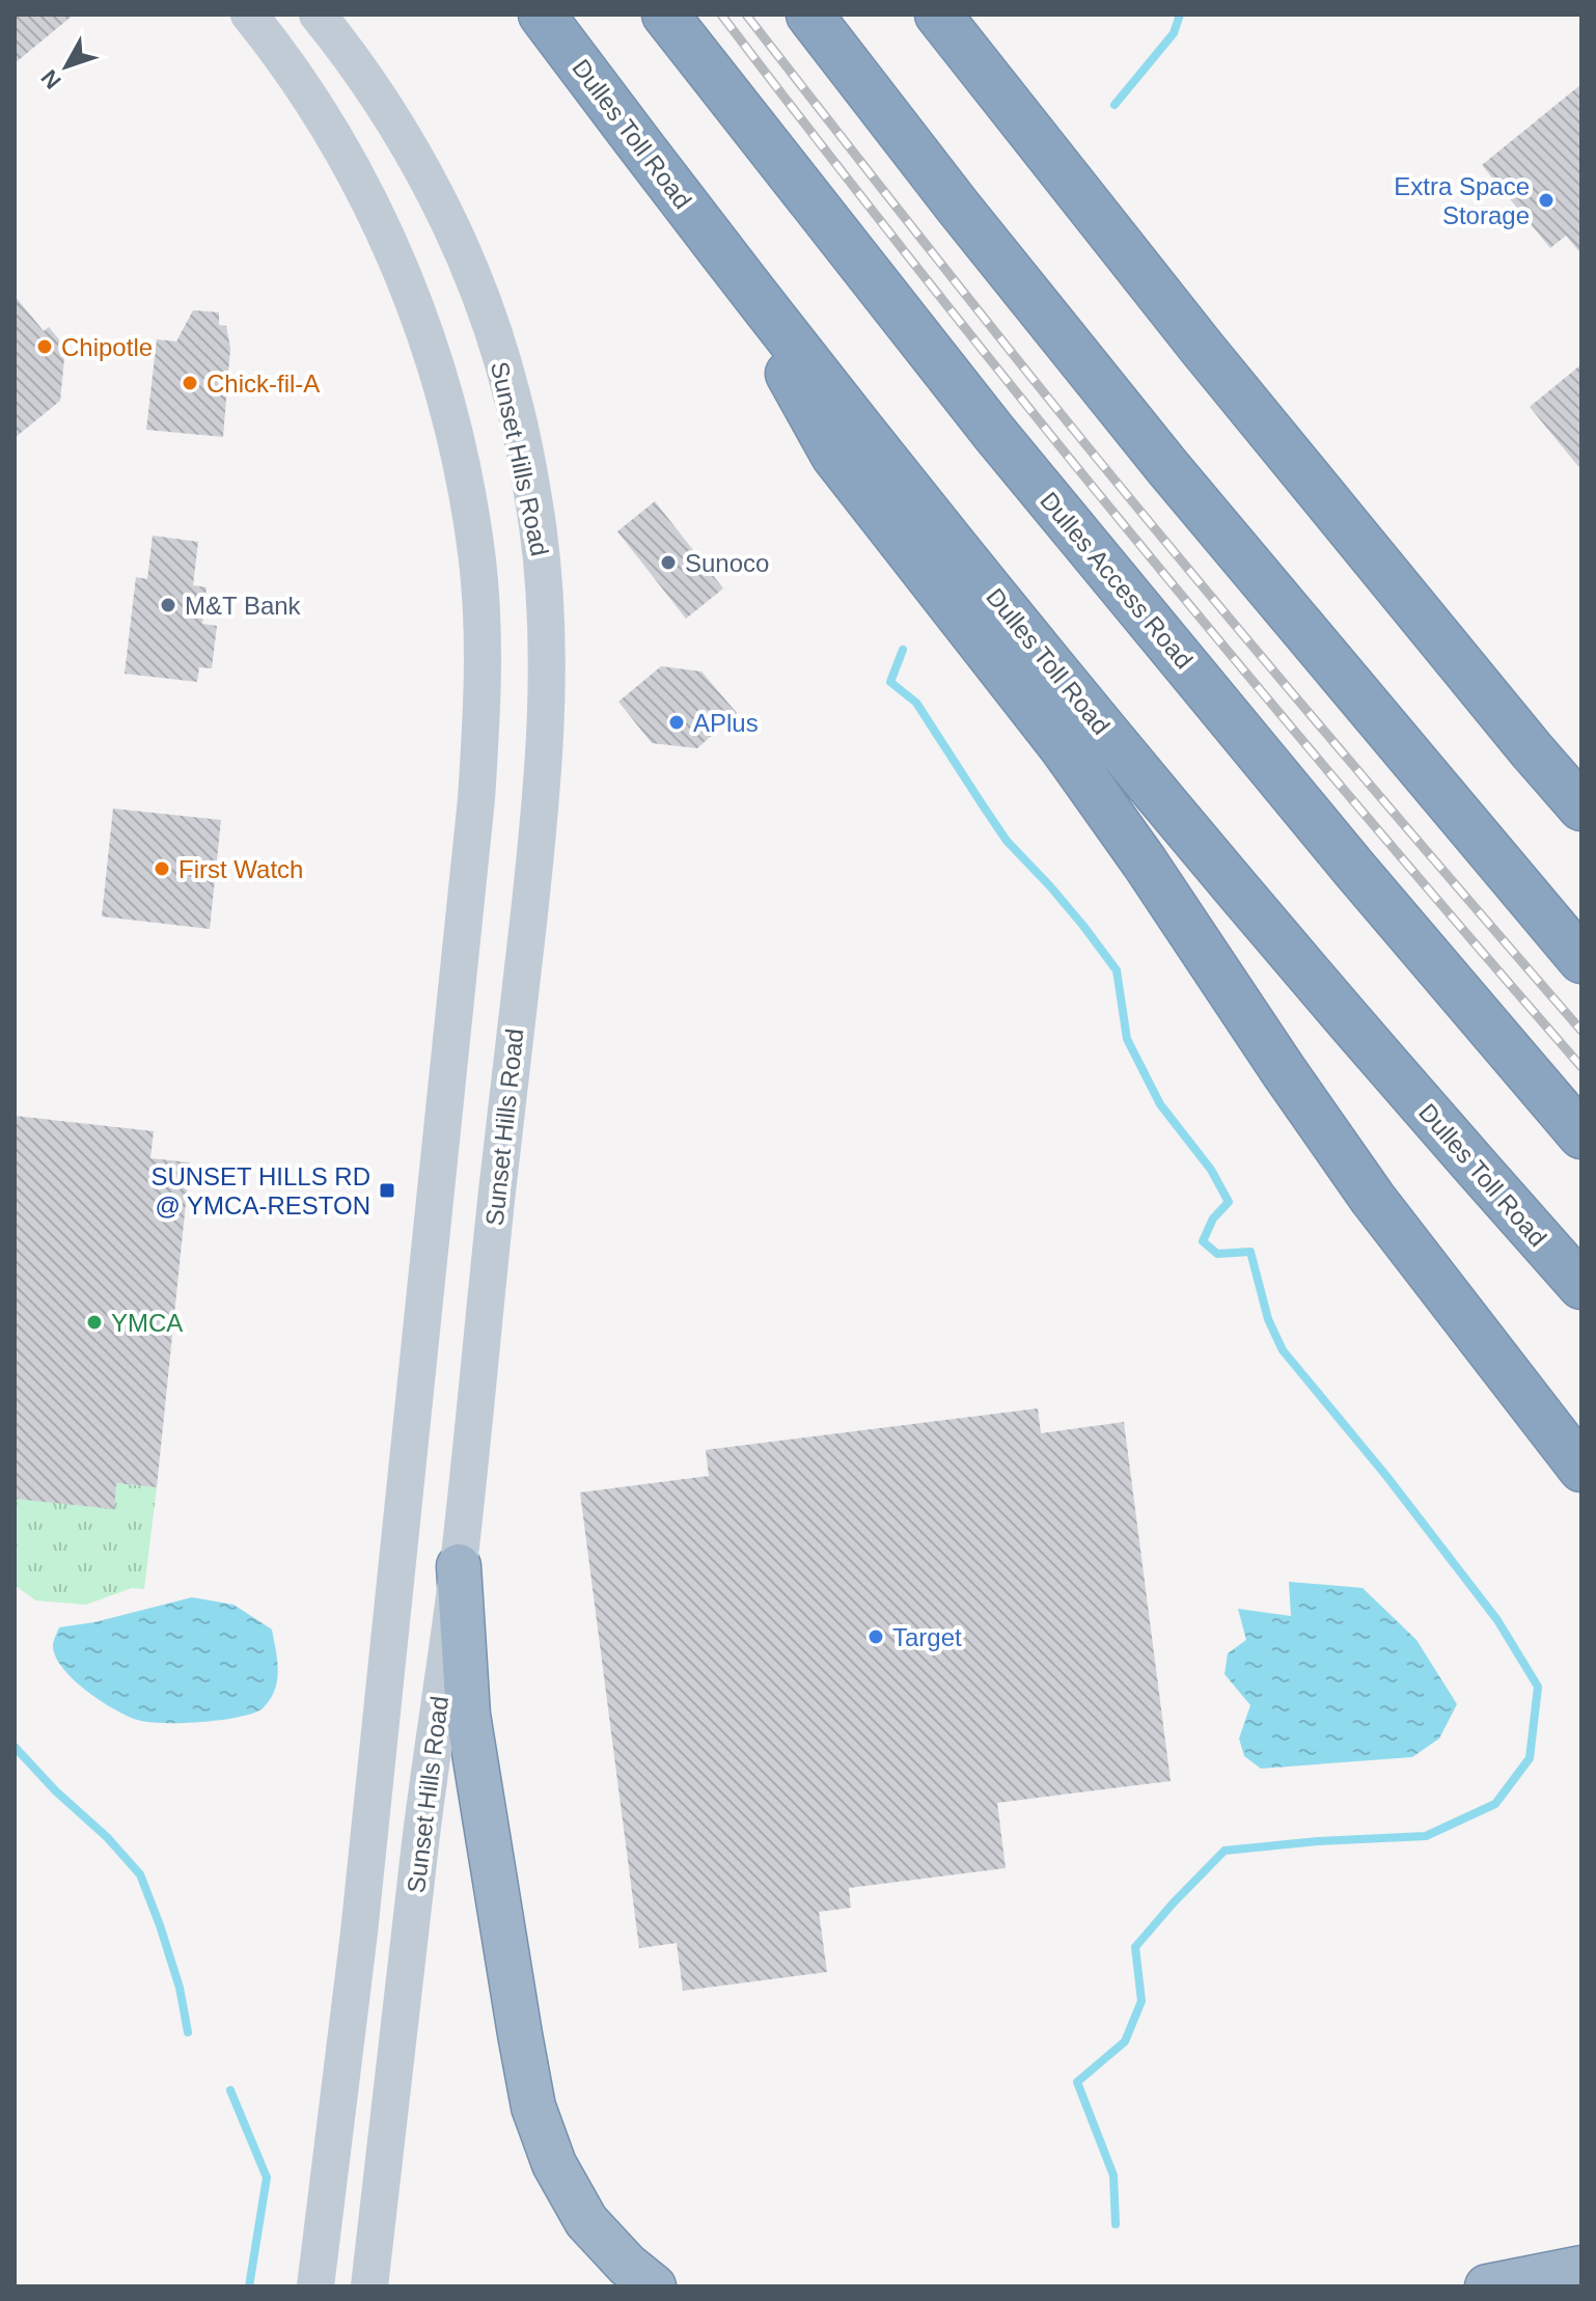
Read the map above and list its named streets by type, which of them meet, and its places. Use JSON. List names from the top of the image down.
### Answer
{
  "streets": {
    "highway": ["Dulles Toll Road", "Dulles Access Road"],
    "main road": ["Sunset Hills Road"]
  },
  "places": {
    "other": [
      "Extra Space Storage",
      "Chipotle",
      "Chick-fil-A",
      "Sunoco",
      "M&T Bank",
      "APlus",
      "First Watch",
      "YMCA",
      "Target"
    ],
    "transit": ["SUNSET HILLS RD @ YMCA-RESTON"]
  },
  "north": "bottom left"
}
